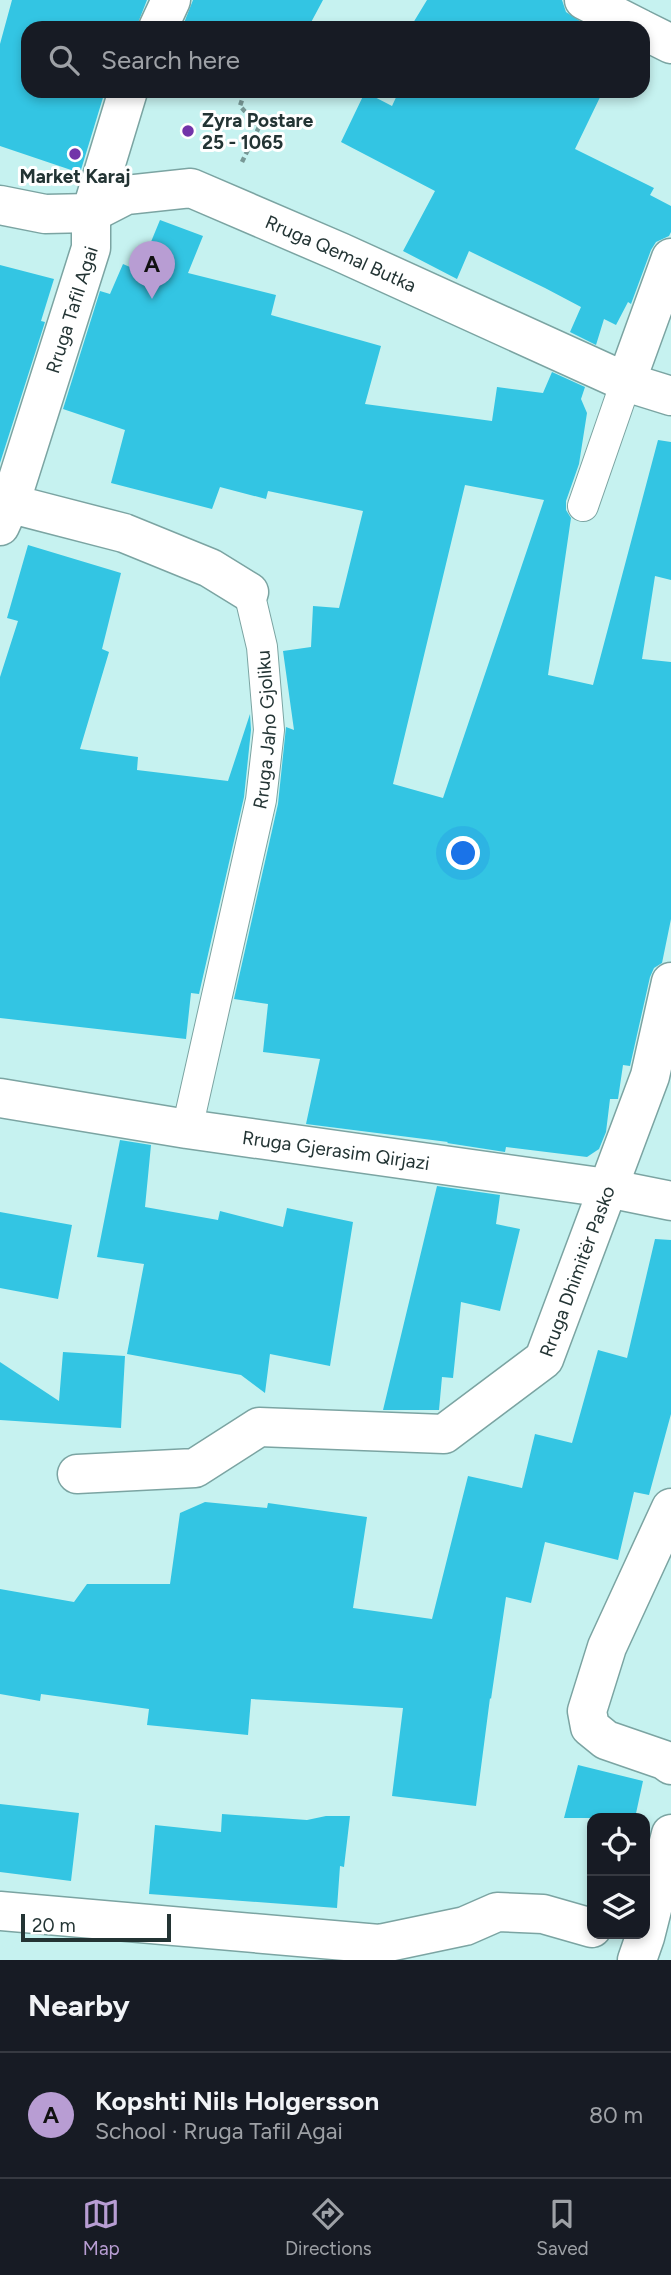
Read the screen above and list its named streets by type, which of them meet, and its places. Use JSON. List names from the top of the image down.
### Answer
{
  "streets": {
    "street": [
      "Rruga Qemal Butka",
      "Rruga Tafil Agai",
      "Rruga Jaho Gjoliku",
      "Rruga Gjerasim Qirjazi",
      "Rruga Dhimitër Pasko"
    ]
  },
  "crossings": [
    ["Rruga Qemal Butka", "Rruga Tafil Agai"],
    ["Rruga Tafil Agai", "Rruga Jaho Gjoliku"],
    ["Rruga Jaho Gjoliku", "Rruga Gjerasim Qirjazi"],
    ["Rruga Gjerasim Qirjazi", "Rruga Dhimitër Pasko"]
  ],
  "places": ["Zyra Postare 25 - 1065", "Market Karaj"],
  "scale_bar": "20 m",
  "page": {
    "search": "Search here",
    "pins": "A",
    "scale": "20 m",
    "heading": "Nearby",
    "list": [
      {
        "mark": "A",
        "name": "Kopshti Nils Holgersson",
        "note": "School · Rruga Tafil Agai",
        "value": "80 m"
      }
    ],
    "nav": ["Map", "Directions", "Saved"]
  }
}
